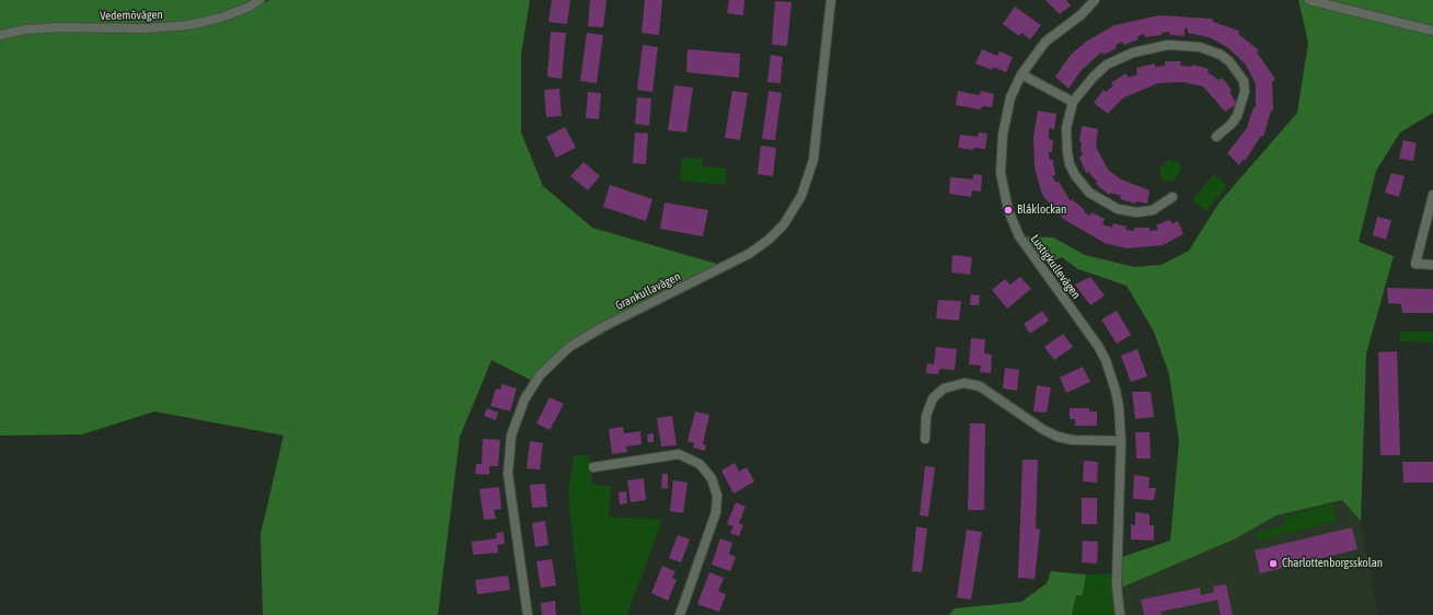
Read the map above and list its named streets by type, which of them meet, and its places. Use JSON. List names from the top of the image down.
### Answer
{
  "streets": {
    "street": ["Vedemövägen", "Lustigkullevägen", "Grankullavägen"]
  },
  "places": ["Blåklockan", "Charlottenborgsskolan"]
}
